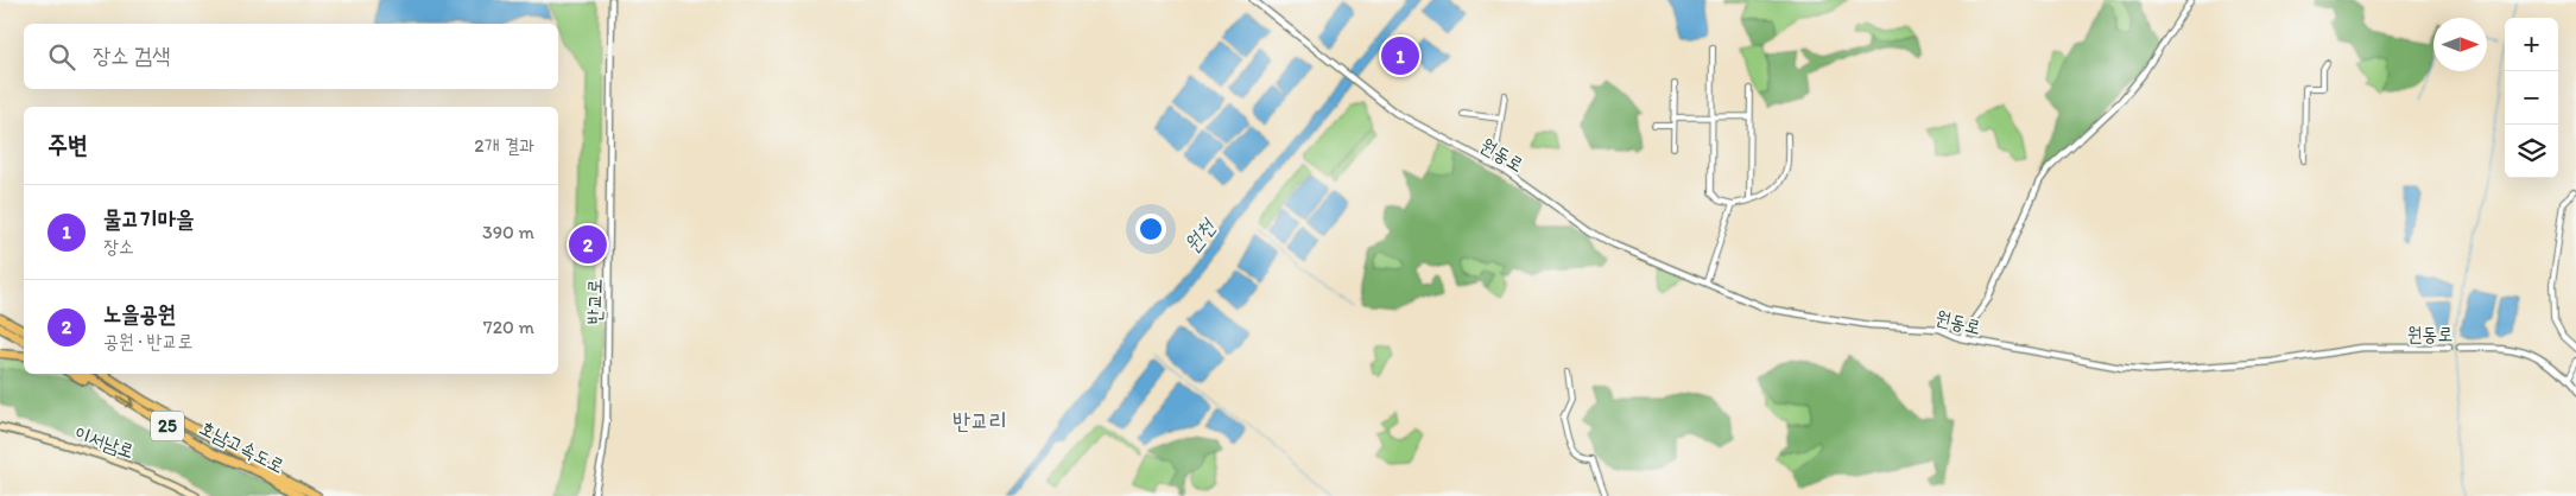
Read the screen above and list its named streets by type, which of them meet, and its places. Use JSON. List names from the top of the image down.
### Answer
{
  "streets": {
    "highway": ["25", "호남고속도로"],
    "main road": ["이서남로"],
    "street": ["원동로", "반교로"]
  },
  "districts": ["반교리"],
  "water": ["원천"],
  "north": "right",
  "page": {
    "map_buttons": ["+", "−"],
    "search": "장소 검색",
    "pins": ["1", "2"],
    "heading": ["주변", "2개 결과"],
    "list": [
      {
        "mark": "1",
        "name": "물고기마을",
        "note": "장소",
        "value": "390 m"
      },
      {
        "mark": "2",
        "name": "노을공원",
        "note": "공원 · 반교로",
        "value": "720 m"
      }
    ]
  }
}
